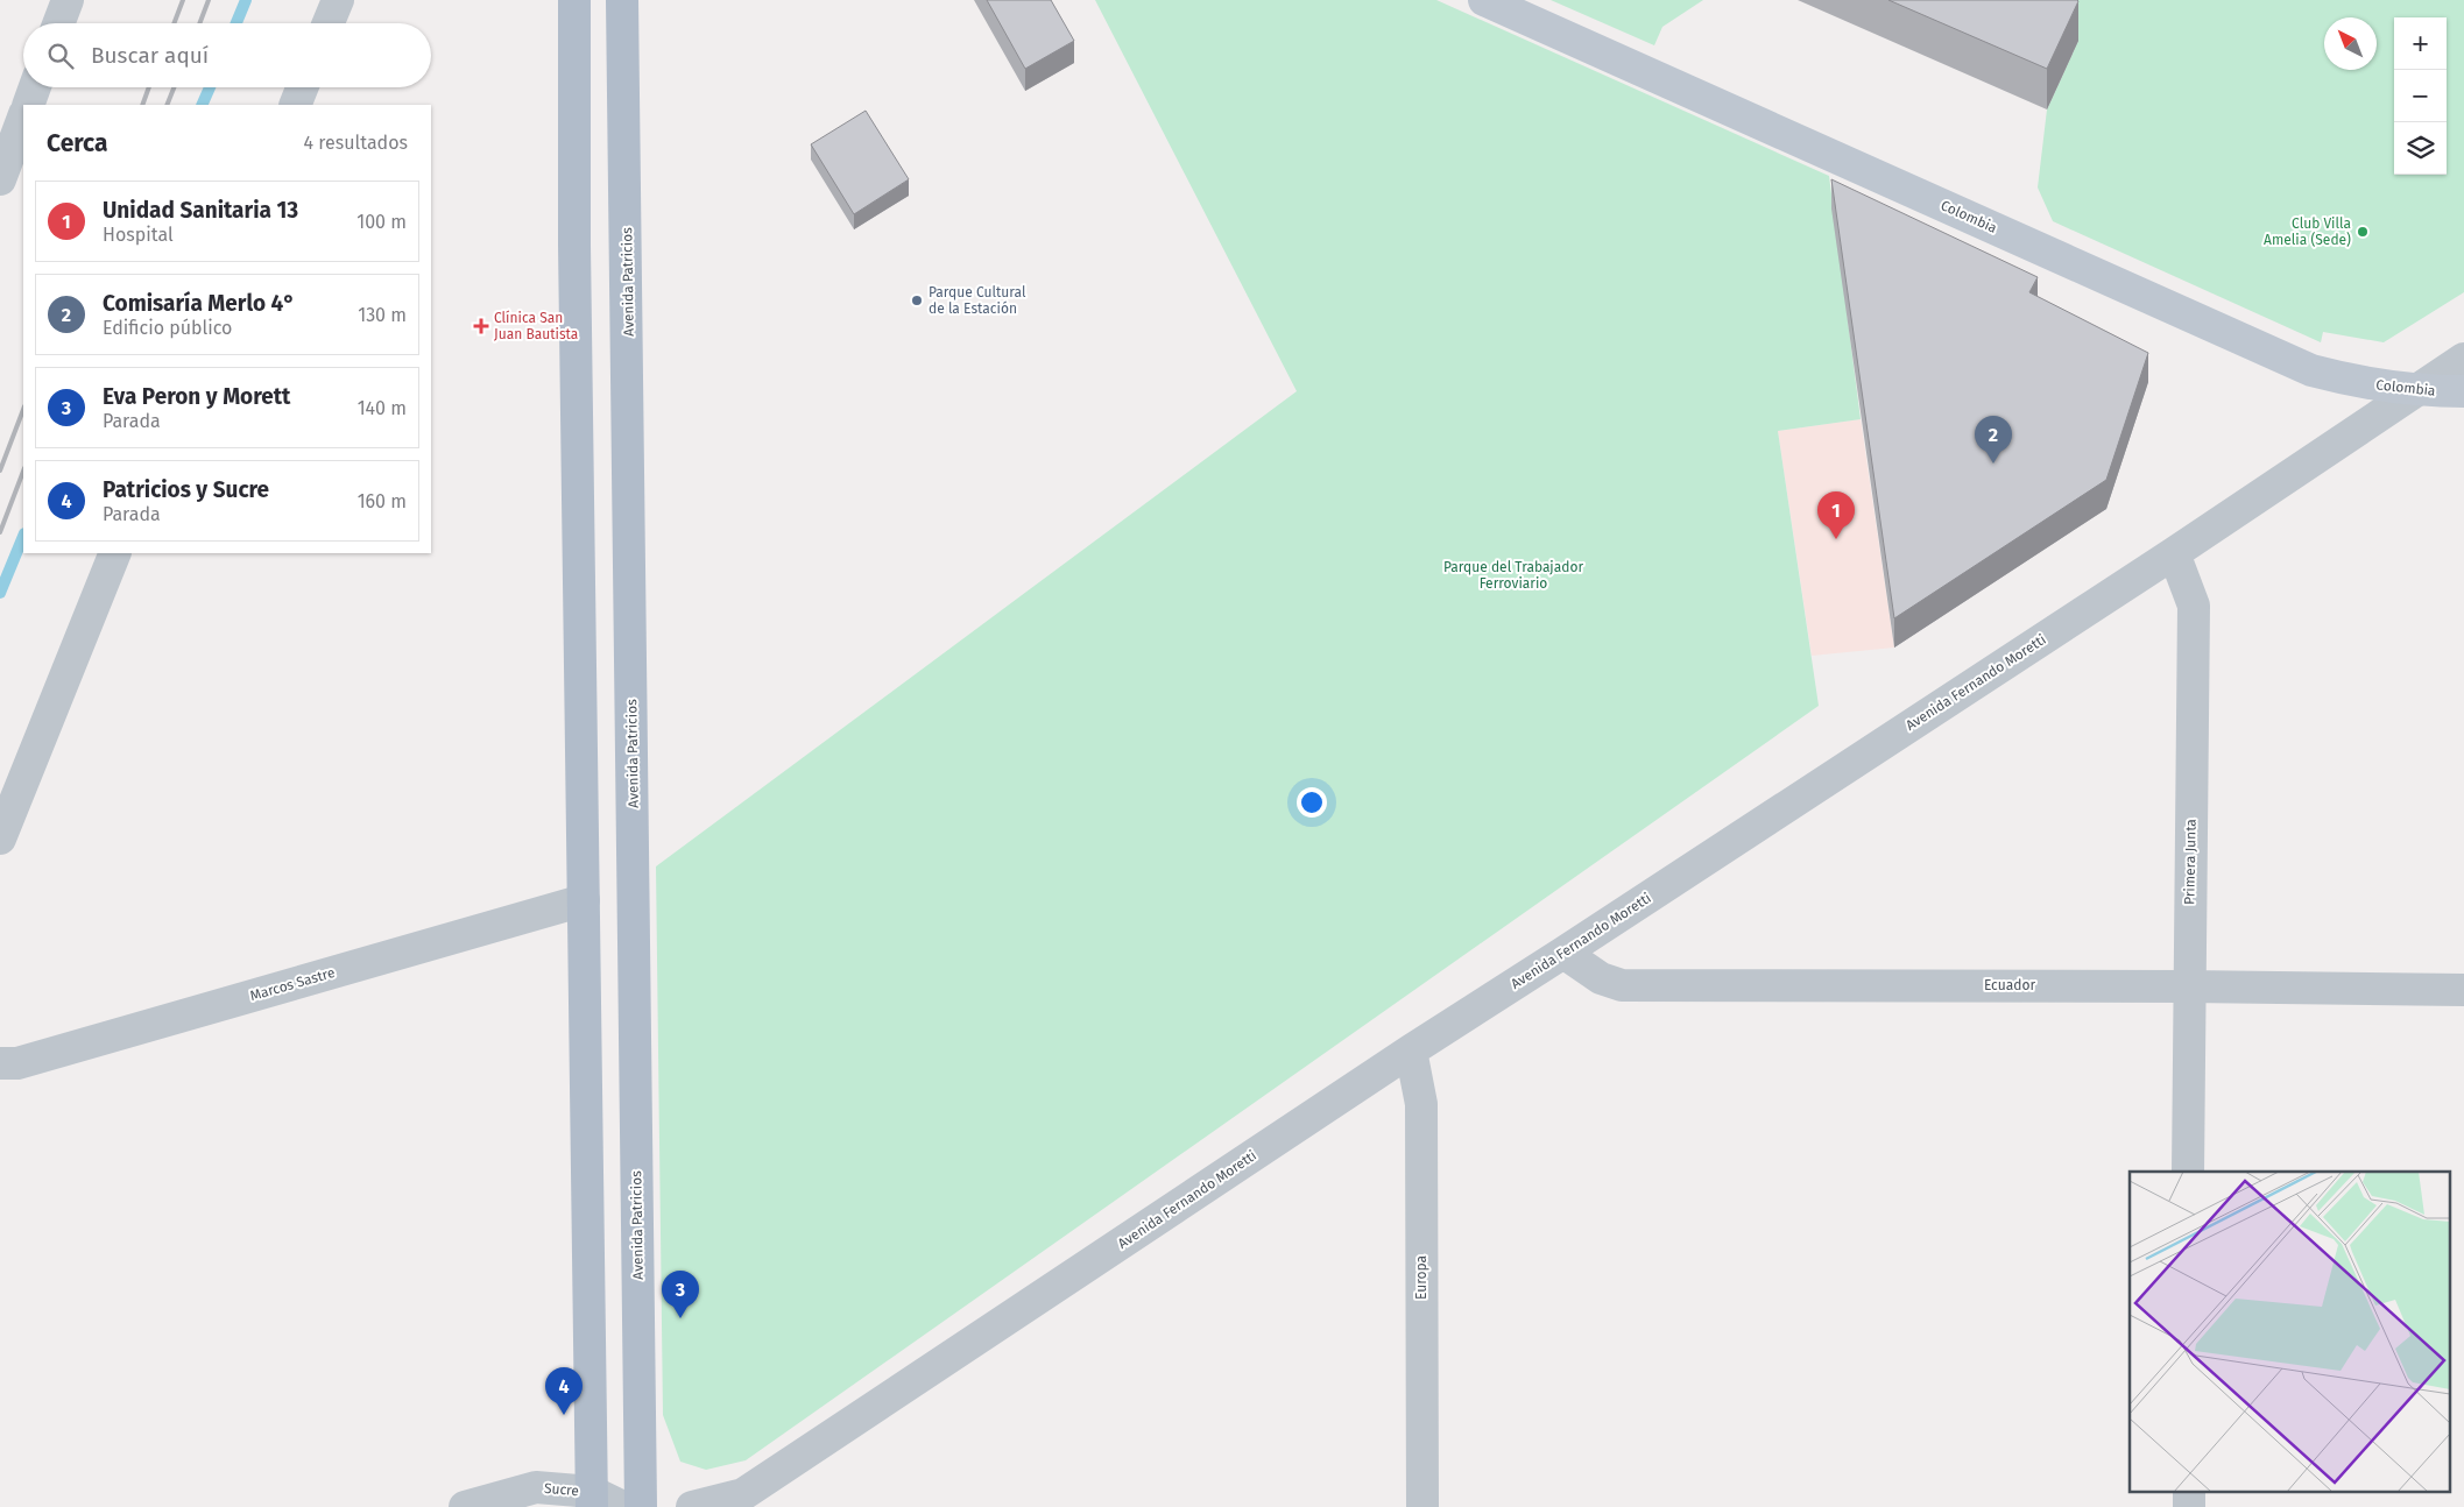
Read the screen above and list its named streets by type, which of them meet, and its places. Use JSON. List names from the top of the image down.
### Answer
{
  "streets": {
    "main road": ["Avenida Patricios"],
    "street": [
      "Colombia",
      "Avenida Fernando Moretti",
      "Primera Junta",
      "Marcos Sastre",
      "Ecuador",
      "Europa",
      "Sucre"
    ]
  },
  "crossings": [
    ["Colombia", "Avenida Fernando Moretti"],
    ["Avenida Fernando Moretti", "Primera Junta"],
    ["Avenida Fernando Moretti", "Ecuador"],
    ["Avenida Fernando Moretti", "Europa"],
    ["Primera Junta", "Ecuador"]
  ],
  "parks": ["Parque del Trabajador Ferroviario"],
  "places": {
    "other": ["Club Villa Amelia (Sede)", "Parque Cultural de la Estación"],
    "health": ["Clínica San Juan Bautista"]
  },
  "north": "top left",
  "page": {
    "map_buttons": ["+", "−"],
    "search": "Buscar aquí",
    "heading": ["Cerca", "4 resultados"],
    "list": [
      {
        "mark": "1",
        "name": "Unidad Sanitaria 13",
        "note": "Hospital",
        "value": "100 m"
      },
      {
        "mark": "2",
        "name": "Comisaría Merlo 4°",
        "note": "Edificio público",
        "value": "130 m"
      },
      {
        "mark": "3",
        "name": "Eva Peron y Morett",
        "note": "Parada",
        "value": "140 m"
      },
      {
        "mark": "4",
        "name": "Patricios y Sucre",
        "note": "Parada",
        "value": "160 m"
      }
    ],
    "pins": [
      "2",
      "1",
      "3",
      "4"
    ]
  }
}
